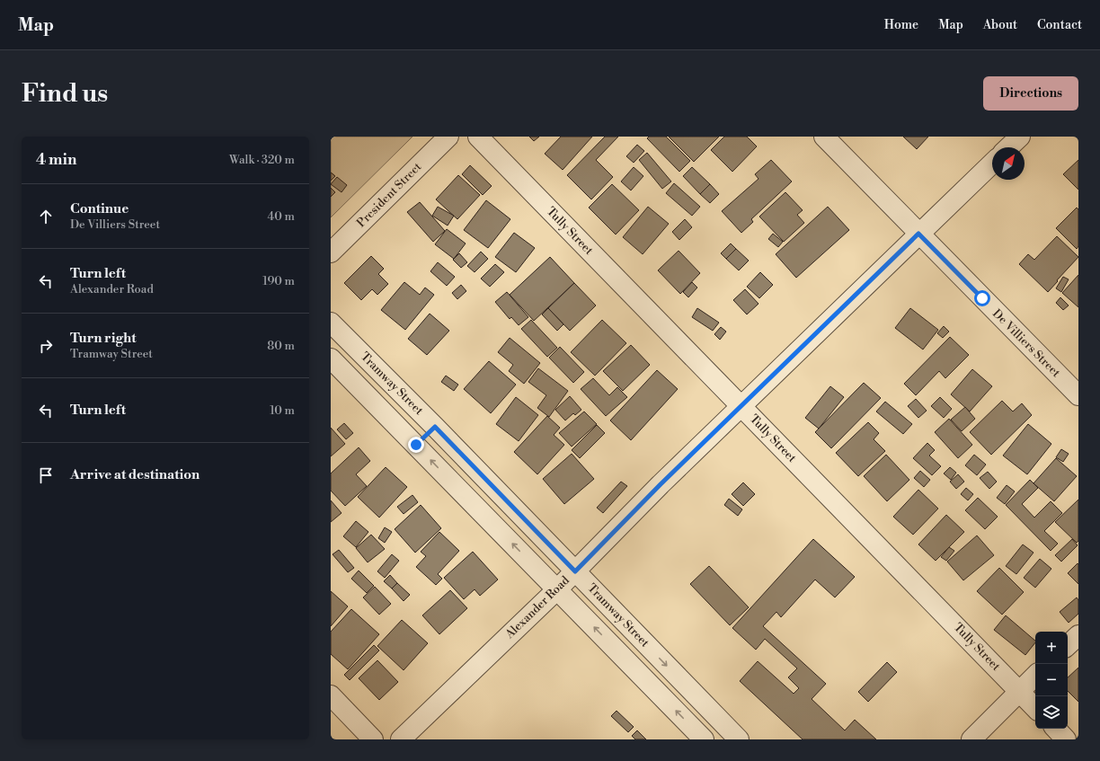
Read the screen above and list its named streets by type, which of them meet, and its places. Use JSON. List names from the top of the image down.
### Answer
{
  "streets": {
    "street": [
      "President Street",
      "Tully Street",
      "De Villiers Street",
      "Tramway Street",
      "Alexander Road"
    ]
  },
  "crossings": [
    ["Tully Street", "Alexander Road"],
    ["De Villiers Street", "Alexander Road"],
    ["Tramway Street", "Alexander Road"]
  ],
  "north": "top right",
  "page": {
    "header": "Map",
    "nav": [
      "Home",
      "Map",
      "About",
      "Contact"
    ],
    "buttons": "Directions",
    "title": "Find us",
    "heading": ["4 min", "Walk · 320 m"],
    "list": [
      ["Continue", "De Villiers Street", "40 m"],
      ["Turn left", "Alexander Road", "190 m"],
      ["Turn right", "Tramway Street", "80 m"],
      ["Turn left", "10 m"],
      "Arrive at destination"
    ],
    "map_buttons": ["+", "−"]
  }
}
